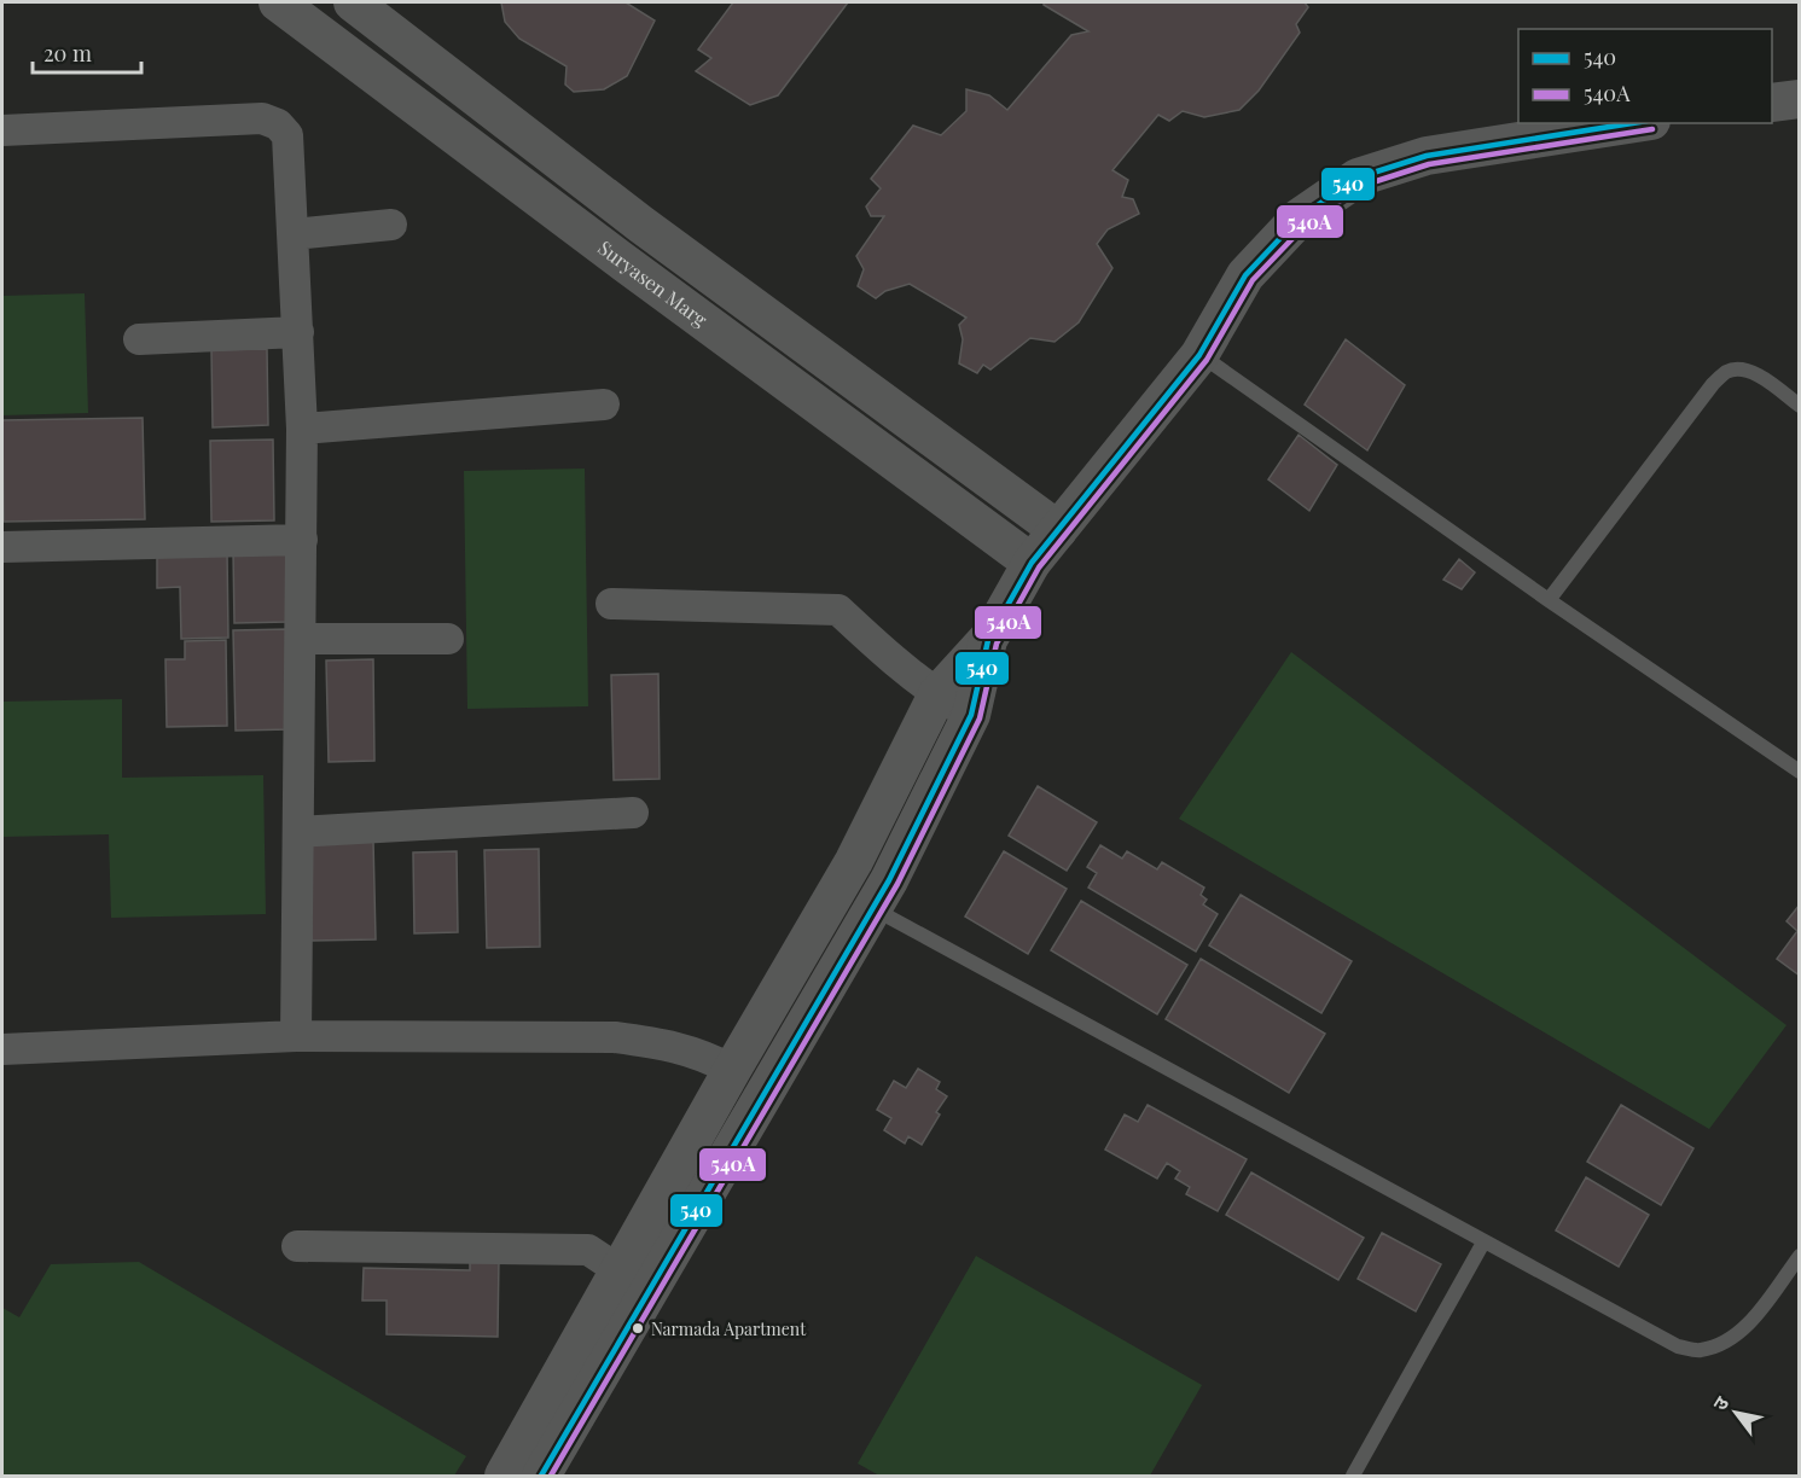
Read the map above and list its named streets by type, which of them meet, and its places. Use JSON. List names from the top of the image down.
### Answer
{
  "streets": {
    "street": ["Suryasen Marg"]
  },
  "places": ["Narmada Apartment"],
  "lines": ["transit line 540", "transit line 540A"],
  "legend": ["540", "540A"],
  "scale_bar": "20 m",
  "north": "top left"
}
